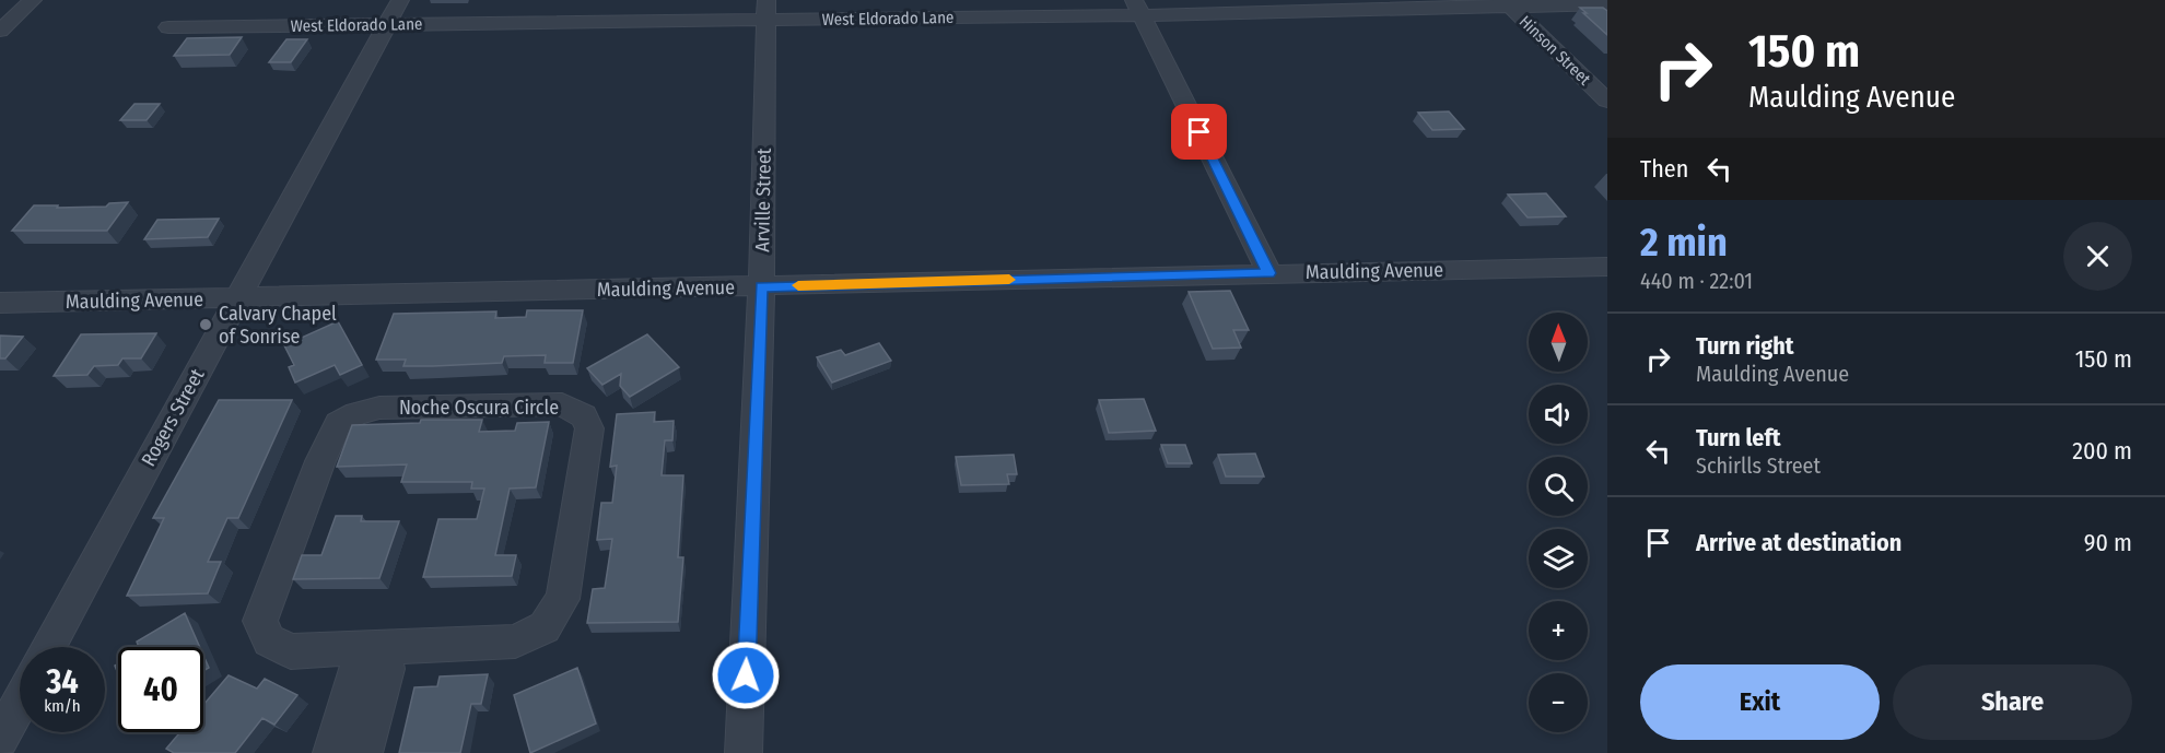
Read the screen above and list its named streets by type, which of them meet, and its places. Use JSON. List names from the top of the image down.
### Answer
{
  "streets": {
    "street": [
      "West Eldorado Lane",
      "Hinson Street",
      "Arville Street",
      "Maulding Avenue",
      "Noche Oscura Circle",
      "Rogers Street"
    ]
  },
  "crossings": [
    ["West Eldorado Lane", "Hinson Street"],
    ["West Eldorado Lane", "Arville Street"],
    ["West Eldorado Lane", "Rogers Street"],
    ["Arville Street", "Maulding Avenue"],
    ["Maulding Avenue", "Rogers Street"]
  ],
  "places": ["Calvary Chapel of Sonrise"],
  "north": "top",
  "page": {
    "turn": ["150 m", "Maulding Avenue"],
    "then": "Then",
    "heading": ["2 min", "440 m · 22:01"],
    "list": [
      {
        "name": "Turn right",
        "note": "Maulding Avenue",
        "value": "150 m"
      },
      {
        "name": "Turn left",
        "note": "Schirlls Street",
        "value": "200 m"
      },
      {
        "name": "Arrive at destination",
        "value": "90 m"
      }
    ],
    "map_buttons": ["+", "−"],
    "speed": "34 km/h",
    "limit": "40",
    "buttons": ["Exit", "Share"]
  }
}
